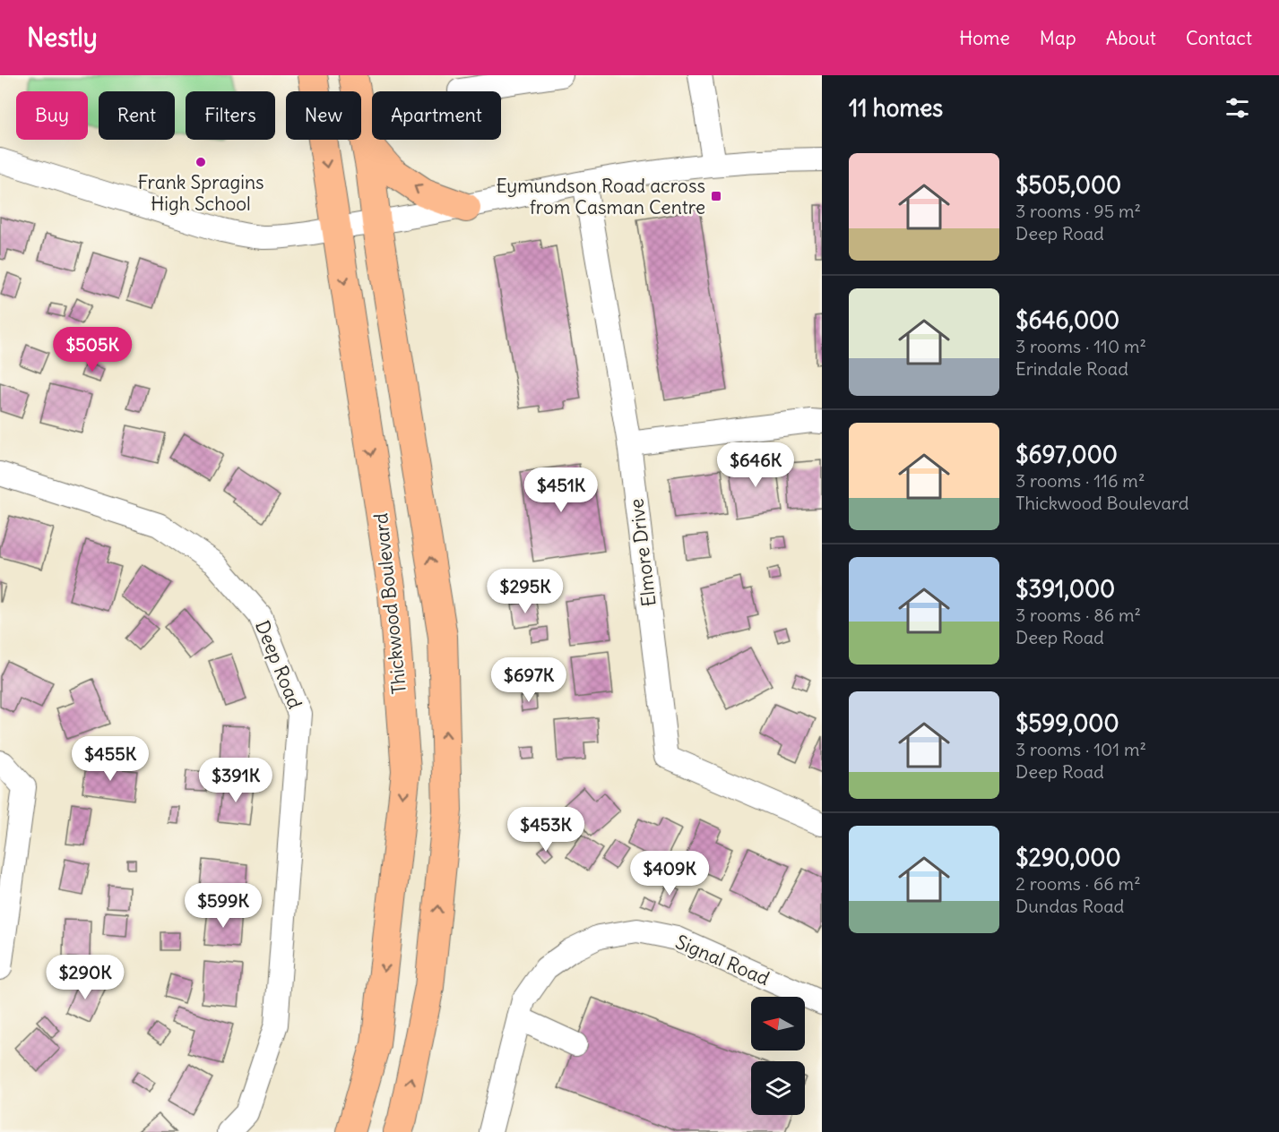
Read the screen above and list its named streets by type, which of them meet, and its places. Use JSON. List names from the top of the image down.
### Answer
{
  "streets": {
    "main road": ["Thickwood Boulevard"],
    "street": ["Elmore Drive", "Deep Road", "Signal Road"]
  },
  "places": {
    "other": ["Frank Spragins High School"],
    "transit": ["Eymundson Road across from Casman Centre"]
  },
  "north": "left",
  "page": {
    "header": "Nestly",
    "nav": [
      "Home",
      "Map",
      "About",
      "Contact"
    ],
    "heading": "11 homes",
    "chip": [
      "Buy",
      "Rent",
      "Filters",
      "New",
      "Apartment"
    ],
    "list": [
      {
        "name": "$505,000",
        "note": "3 rooms · 95 m² · Deep Road"
      },
      {
        "name": "$646,000",
        "note": "3 rooms · 110 m² · Erindale Road"
      },
      {
        "name": "$697,000",
        "note": "3 rooms · 116 m² · Thickwood Boulevard"
      },
      {
        "name": "$391,000",
        "note": "3 rooms · 86 m² · Deep Road"
      },
      {
        "name": "$599,000",
        "note": "3 rooms · 101 m² · Deep Road"
      },
      {
        "name": "$290,000",
        "note": "2 rooms · 66 m² · Dundas Road"
      }
    ],
    "price": [
      "$505K",
      "$646K",
      "$451K",
      "$295K",
      "$697K",
      "$455K",
      "$391K",
      "$453K",
      "$409K",
      "$599K",
      "$290K"
    ]
  }
}
